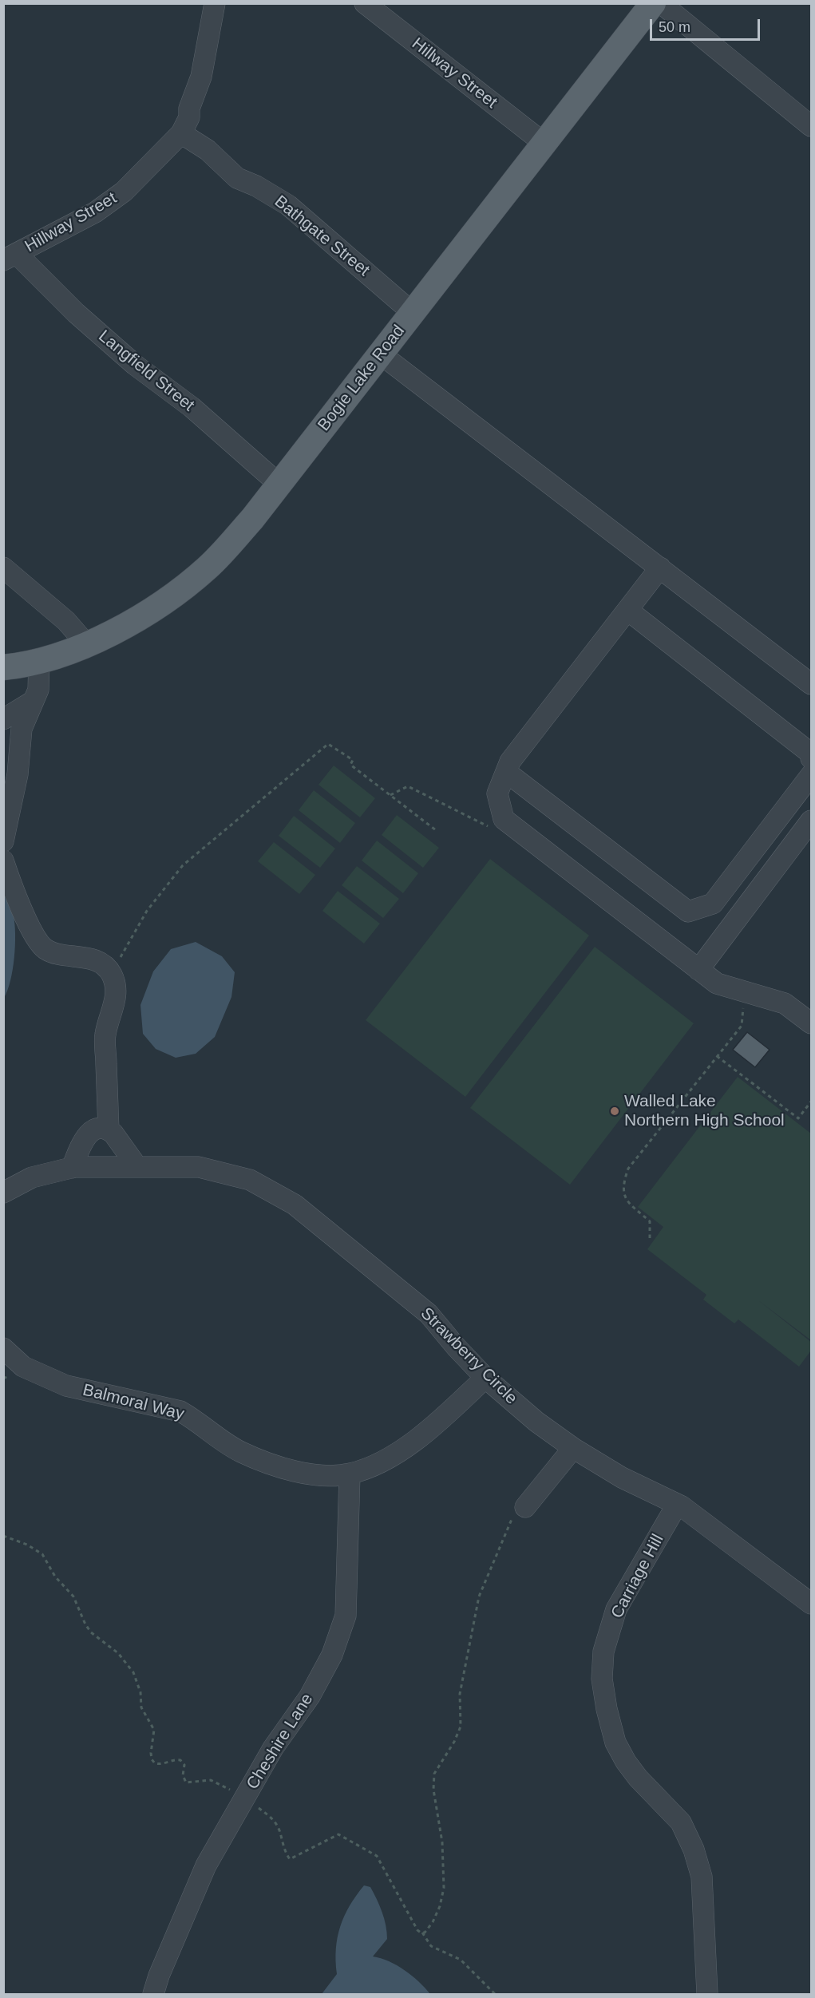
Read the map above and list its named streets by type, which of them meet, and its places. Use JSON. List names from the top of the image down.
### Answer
{
  "streets": {
    "main road": ["Bogie Lake Road"],
    "street": [
      "Hillway Street",
      "Bathgate Street",
      "Langfield Street",
      "Strawberry Circle",
      "Balmoral Way",
      "Carriage Hill",
      "Cheshire Lane"
    ]
  },
  "crossings": [
    ["Hillway Street", "Bathgate Street"],
    ["Hillway Street", "Langfield Street"],
    ["Hillway Street", "Bogie Lake Road"],
    ["Bathgate Street", "Bogie Lake Road"],
    ["Langfield Street", "Bogie Lake Road"],
    ["Strawberry Circle", "Balmoral Way"],
    ["Strawberry Circle", "Carriage Hill"],
    ["Balmoral Way", "Cheshire Lane"]
  ],
  "places": ["Walled Lake Northern High School"],
  "scale_bar": "50 m"
}
